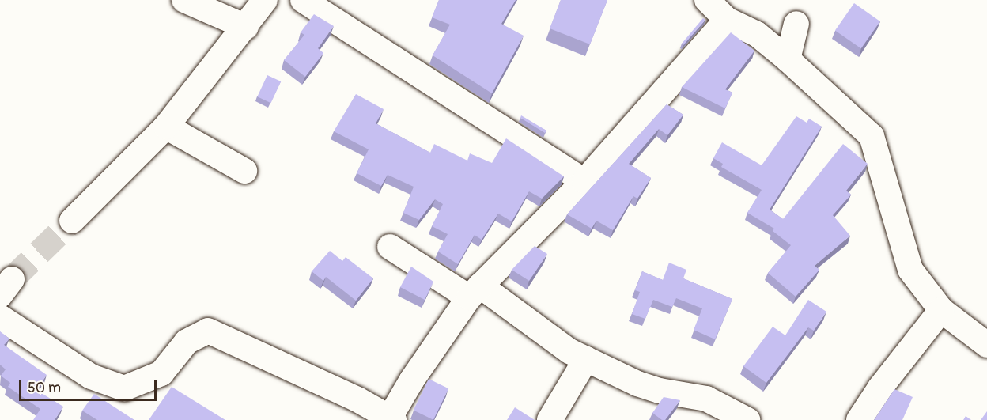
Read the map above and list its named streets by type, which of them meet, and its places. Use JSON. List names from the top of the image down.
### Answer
{
  "scale_bar": "50 m"
}
